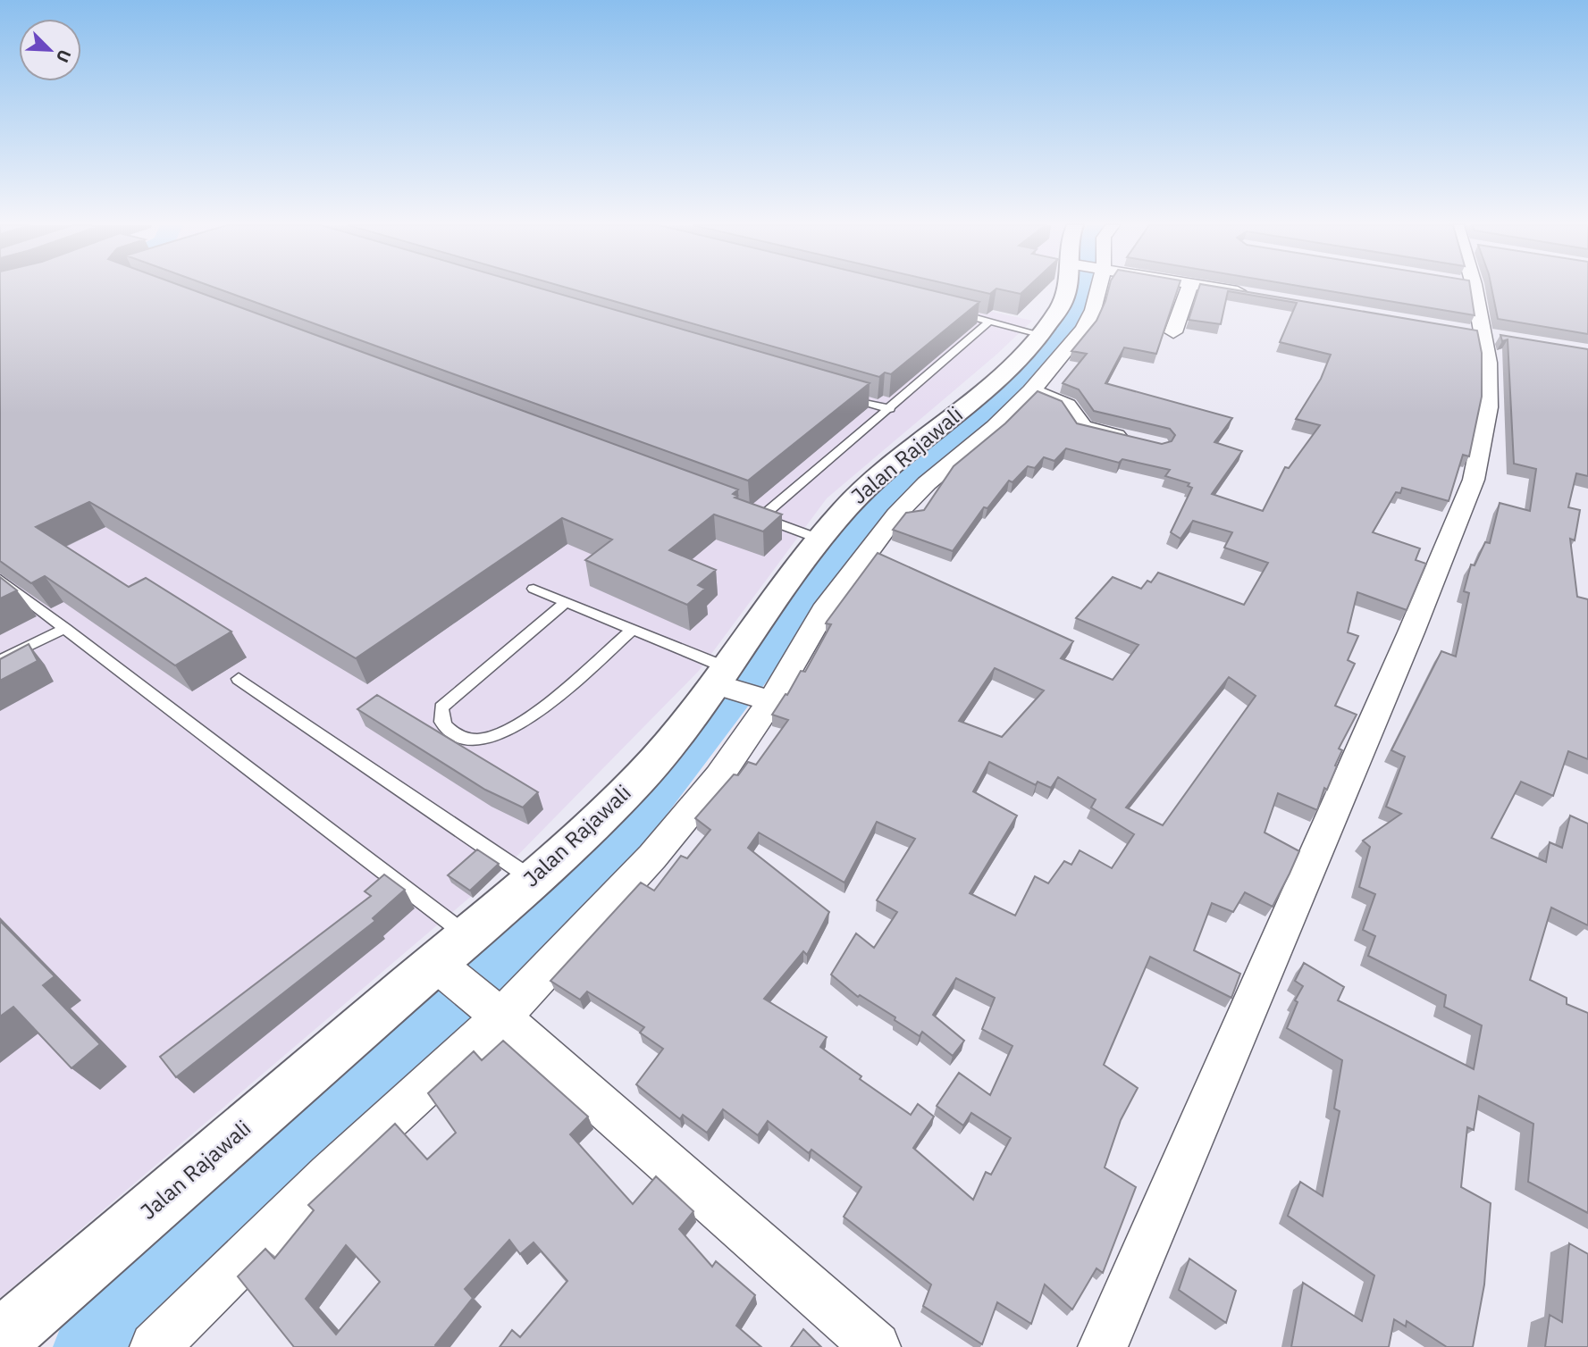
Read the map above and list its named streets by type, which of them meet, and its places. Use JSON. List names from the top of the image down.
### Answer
{
  "streets": {
    "street": ["Jalan Rajawali"]
  },
  "north": "bottom right"
}
